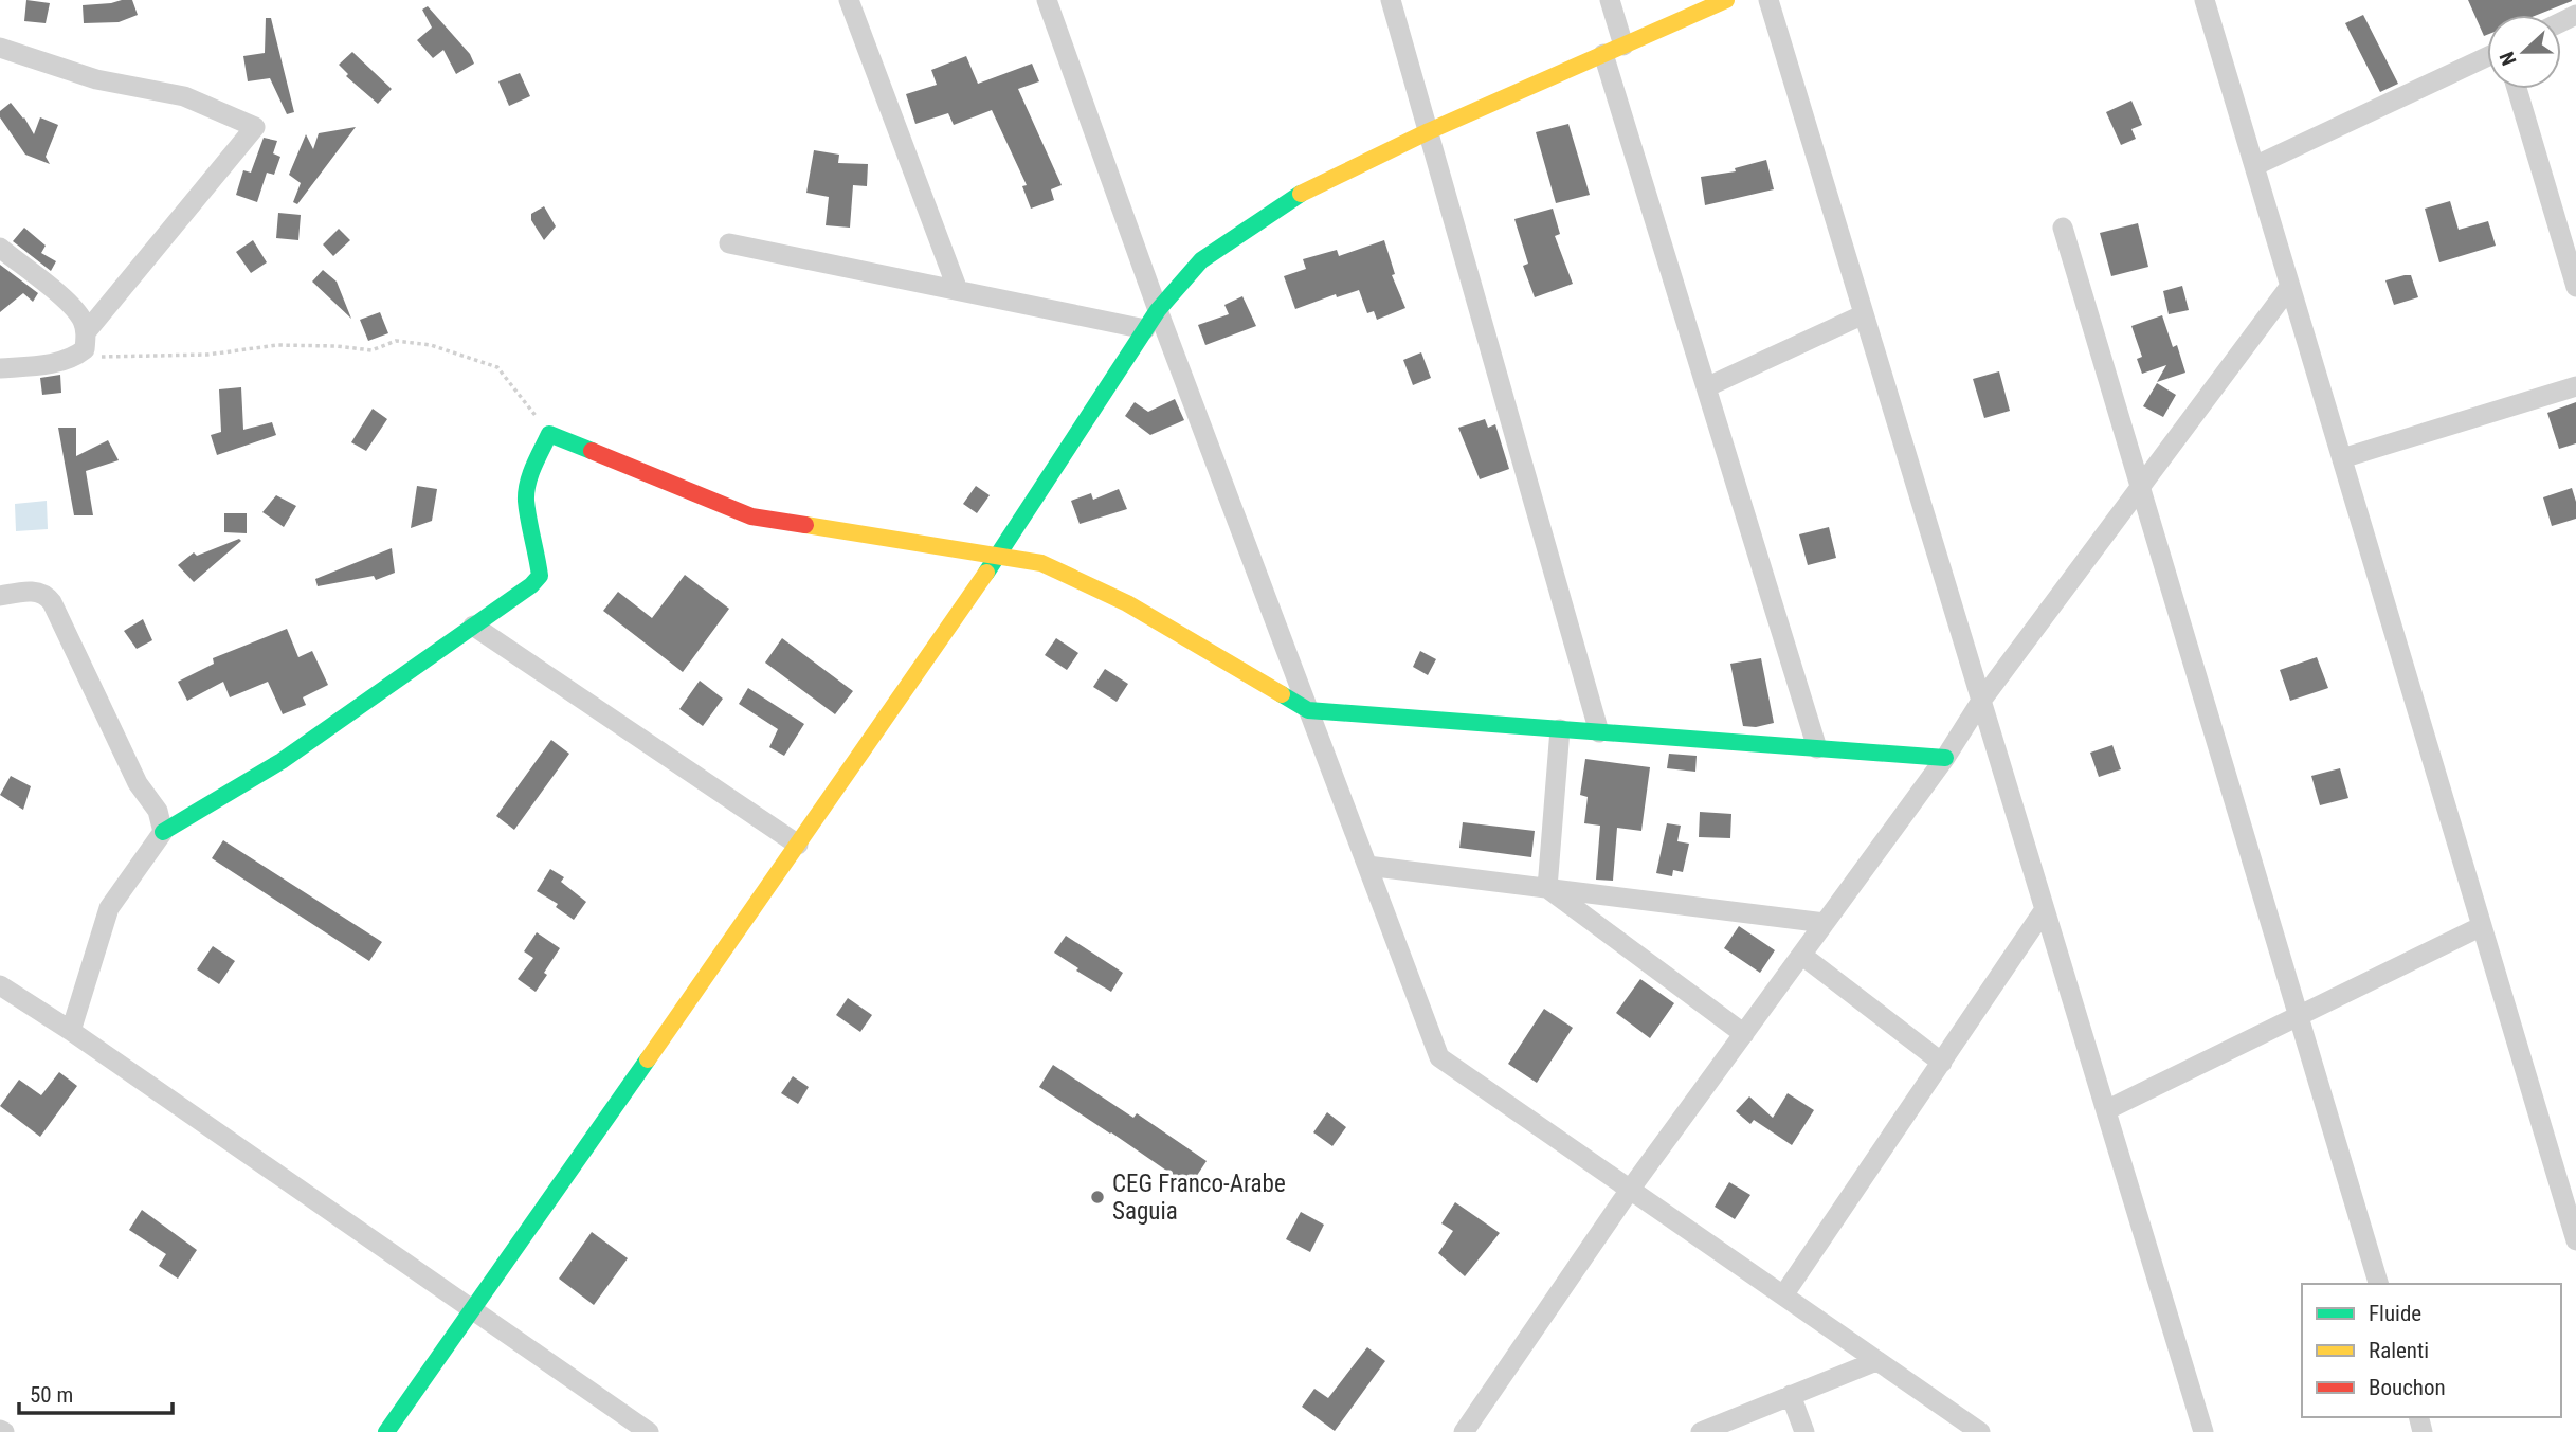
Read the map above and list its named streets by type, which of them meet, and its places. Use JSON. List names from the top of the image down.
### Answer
{
  "places": ["CEG Franco-Arabe Saguia"],
  "legend": ["Fluide", "Ralenti", "Bouchon"],
  "scale_bar": "50 m",
  "north": "left"
}
